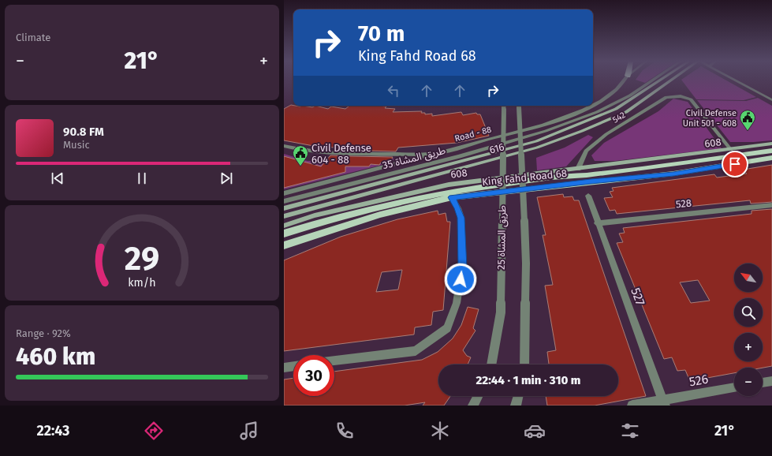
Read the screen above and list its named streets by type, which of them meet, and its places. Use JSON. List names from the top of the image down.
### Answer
{
  "streets": {
    "main road": ["608", "616", "King Fahd Road 68"],
    "street": [
      "542",
      "Road - 88",
      "طريق المشاة 35",
      "528",
      "طريق المشاة 25",
      "527",
      "526"
    ]
  },
  "crossings": [
    ["542", "608"],
    ["528", "527"],
    ["527", "526"]
  ],
  "places": {
    "public building": ["Civil Defense Unit 501 - 608", "Civil Defense 604 - 88"]
  },
  "north": "top left",
  "page": {
    "tile": [
      "Climate",
      ["Range · 92%", "460 km"]
    ],
    "turn": ["70 m", "King Fahd Road 68"],
    "heat": ["−", "21°", "+"],
    "song": ["90.8 FM", "Music"],
    "map_buttons": ["+", "−"],
    "limit": "30",
    "trip": "22:44 · 1 min · 310 m",
    "tabs": ["22:43", "21°"],
    "gauge": ["29", "km/h"]
  }
}
